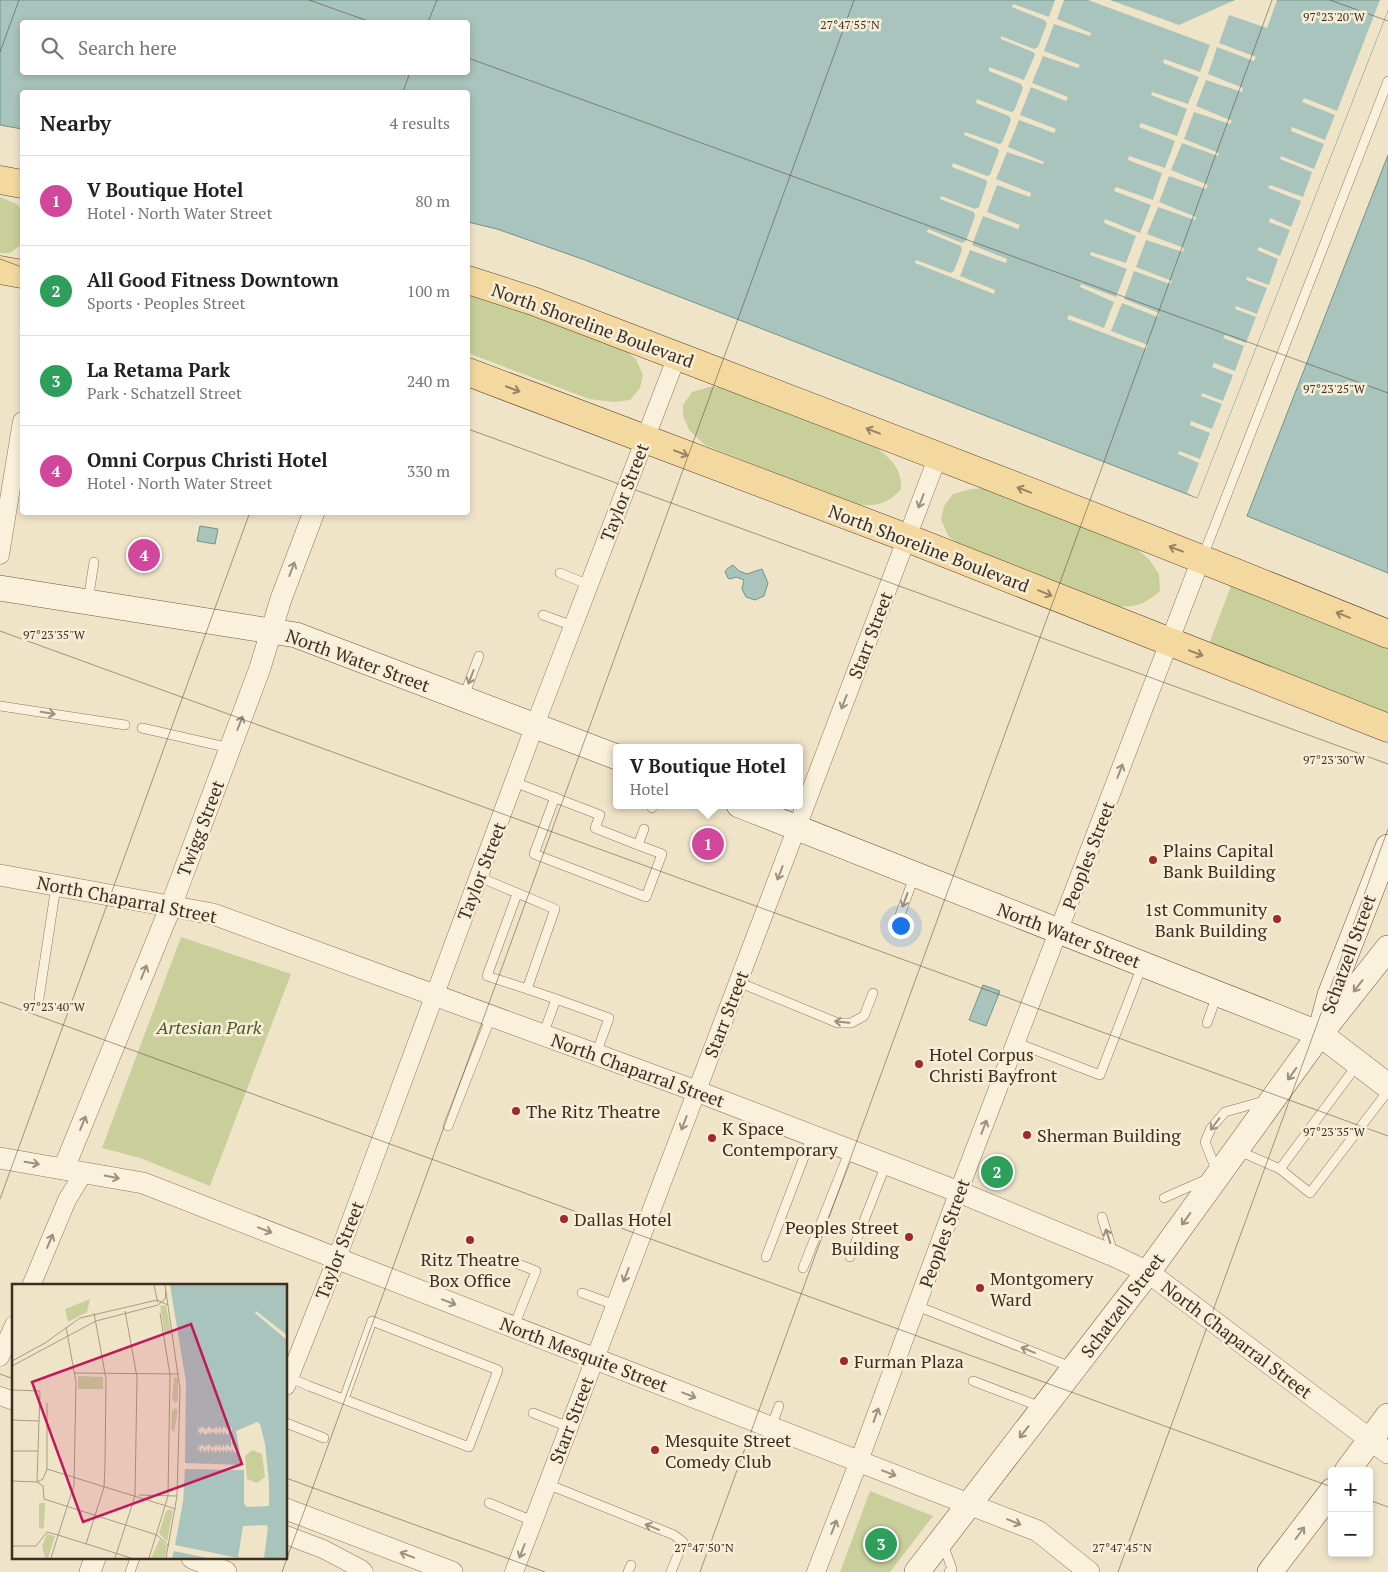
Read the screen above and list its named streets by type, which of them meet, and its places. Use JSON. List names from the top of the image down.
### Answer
{
  "streets": {
    "main road": ["North Shoreline Boulevard", "North Water Street", "Schatzell Street"],
    "street": [
      "Taylor Street",
      "Starr Street",
      "Twigg Street",
      "Peoples Street",
      "North Chaparral Street",
      "North Mesquite Street"
    ]
  },
  "crossings": [
    ["North Shoreline Boulevard", "Taylor Street"],
    ["North Shoreline Boulevard", "Starr Street"],
    ["North Shoreline Boulevard", "Peoples Street"],
    ["Taylor Street", "North Water Street"],
    ["Taylor Street", "North Chaparral Street"],
    ["Taylor Street", "North Mesquite Street"],
    ["Starr Street", "North Water Street"],
    ["Starr Street", "North Chaparral Street"],
    ["Starr Street", "North Mesquite Street"],
    ["North Water Street", "Twigg Street"],
    ["North Water Street", "Peoples Street"],
    ["North Water Street", "Schatzell Street"],
    ["Twigg Street", "North Chaparral Street"],
    ["Twigg Street", "North Mesquite Street"],
    ["Peoples Street", "North Chaparral Street"],
    ["Peoples Street", "North Mesquite Street"],
    ["North Chaparral Street", "Schatzell Street"],
    ["Schatzell Street", "North Mesquite Street"]
  ],
  "one_way": [
    "Starr Street",
    "Twigg Street",
    "Peoples Street",
    "Schatzell Street",
    "North Mesquite Street"
  ],
  "parks": ["Artesian Park"],
  "places": [
    "Plains Capital Bank Building",
    "1st Community Bank Building",
    "Hotel Corpus Christi Bayfront",
    "The Ritz Theatre",
    "Sherman Building",
    "K Space Contemporary",
    "Dallas Hotel",
    "Peoples Street Building",
    "Ritz Theatre Box Office",
    "Montgomery Ward",
    "Furman Plaza",
    "Mesquite Street Comedy Club"
  ],
  "page": {
    "search": "Search here",
    "heading": ["Nearby", "4 results"],
    "list": [
      {
        "mark": "1",
        "name": "V Boutique Hotel",
        "note": "Hotel · North Water Street",
        "value": "80 m"
      },
      {
        "mark": "2",
        "name": "All Good Fitness Downtown",
        "note": "Sports · Peoples Street",
        "value": "100 m"
      },
      {
        "mark": "3",
        "name": "La Retama Park",
        "note": "Park · Schatzell Street",
        "value": "240 m"
      },
      {
        "mark": "4",
        "name": "Omni Corpus Christi Hotel",
        "note": "Hotel · North Water Street",
        "value": "330 m"
      }
    ],
    "pins": [
      "4",
      "1",
      "2",
      "3"
    ],
    "popup": ["V Boutique Hotel", "Hotel"],
    "map_buttons": ["+", "−"]
  },
  "coordinates": [
    "97°23'20\"W",
    "27°47'55\"N",
    "97°23'25\"W",
    "97°23'35\"W",
    "97°23'30\"W",
    "97°23'40\"W",
    "27°47'50\"N",
    "27°47'45\"N"
  ]
}
